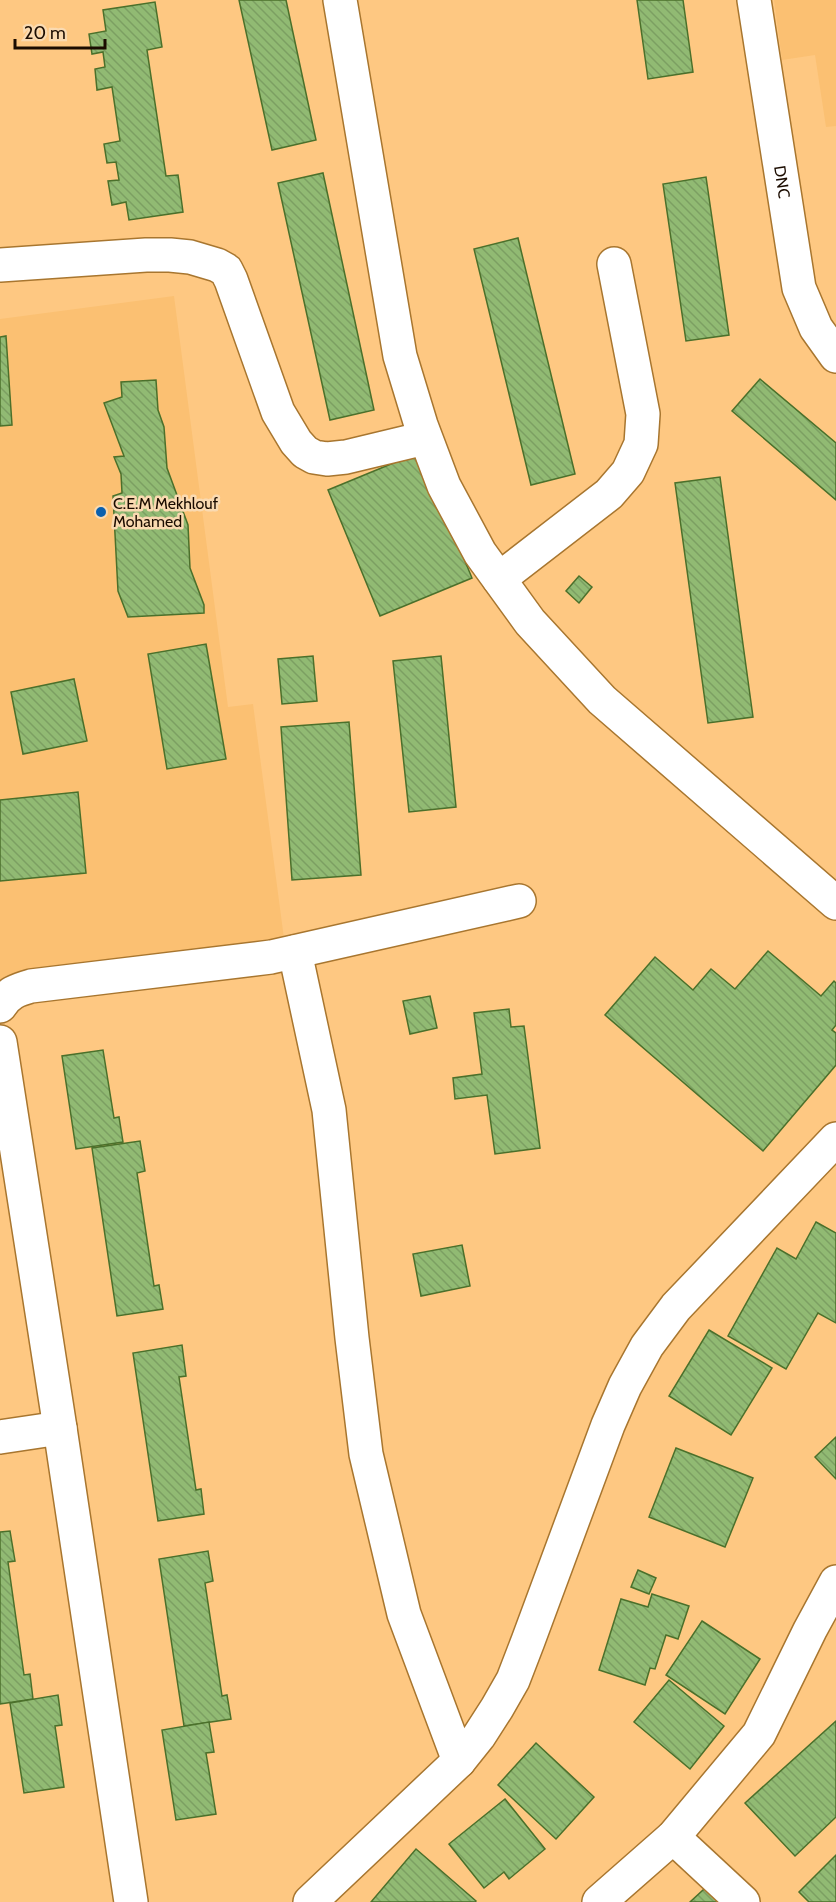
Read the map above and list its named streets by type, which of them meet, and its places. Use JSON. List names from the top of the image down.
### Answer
{
  "streets": {
    "street": ["DNC"]
  },
  "places": ["C.E.M Mekhlouf Mohamed"],
  "scale_bar": "20 m"
}
